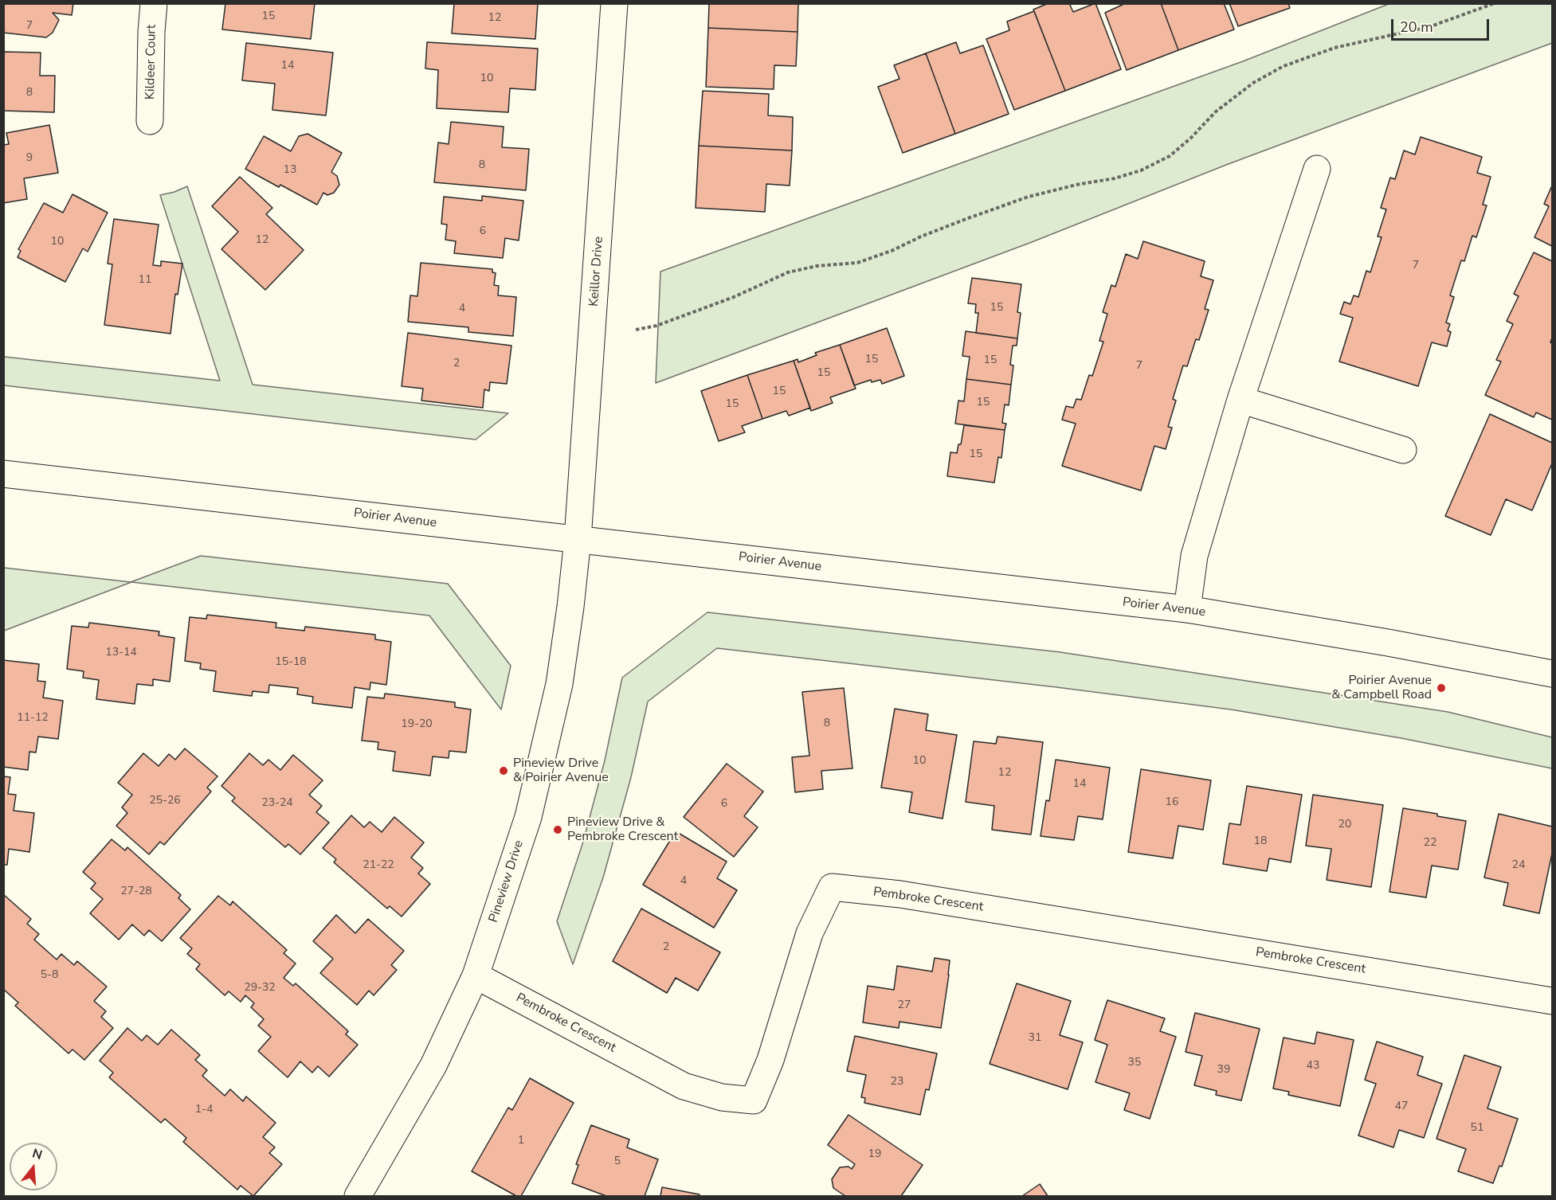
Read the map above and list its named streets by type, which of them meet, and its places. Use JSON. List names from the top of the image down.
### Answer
{
  "streets": {
    "street": [
      "Kildeer Court",
      "Keillor Drive",
      "Poirier Avenue",
      "Pineview Drive",
      "Pembroke Crescent"
    ]
  },
  "crossings": [
    ["Keillor Drive", "Poirier Avenue"],
    ["Keillor Drive", "Pineview Drive"],
    ["Poirier Avenue", "Pineview Drive"],
    ["Pineview Drive", "Pembroke Crescent"]
  ],
  "places": ["Poirier Avenue & Campbell Road", "Pineview Drive & Poirier Avenue", "Pineview Drive & Pembroke Crescent"],
  "house_numbers": [
    "15",
    "12",
    "7",
    "14",
    "10",
    "8",
    "9",
    "8",
    "13",
    "6",
    "12",
    "10",
    "7",
    "11",
    "15",
    "4",
    "15",
    "15",
    "2",
    "7",
    "15",
    "15",
    "15",
    "15",
    "15",
    "13-14",
    "15-18",
    "11-12",
    "8",
    "19-20",
    "10",
    "12",
    "14",
    "25-26",
    "16",
    "23-24",
    "6",
    "20",
    "18",
    "22",
    "21-22",
    "24",
    "4",
    "27-28",
    "2",
    "5-8",
    "29-32",
    "27",
    "31",
    "35",
    "43",
    "39",
    "23",
    "47",
    "1-4",
    "51",
    "1",
    "19",
    "5"
  ],
  "scale_bar": "20 m",
  "north": "top"
}
